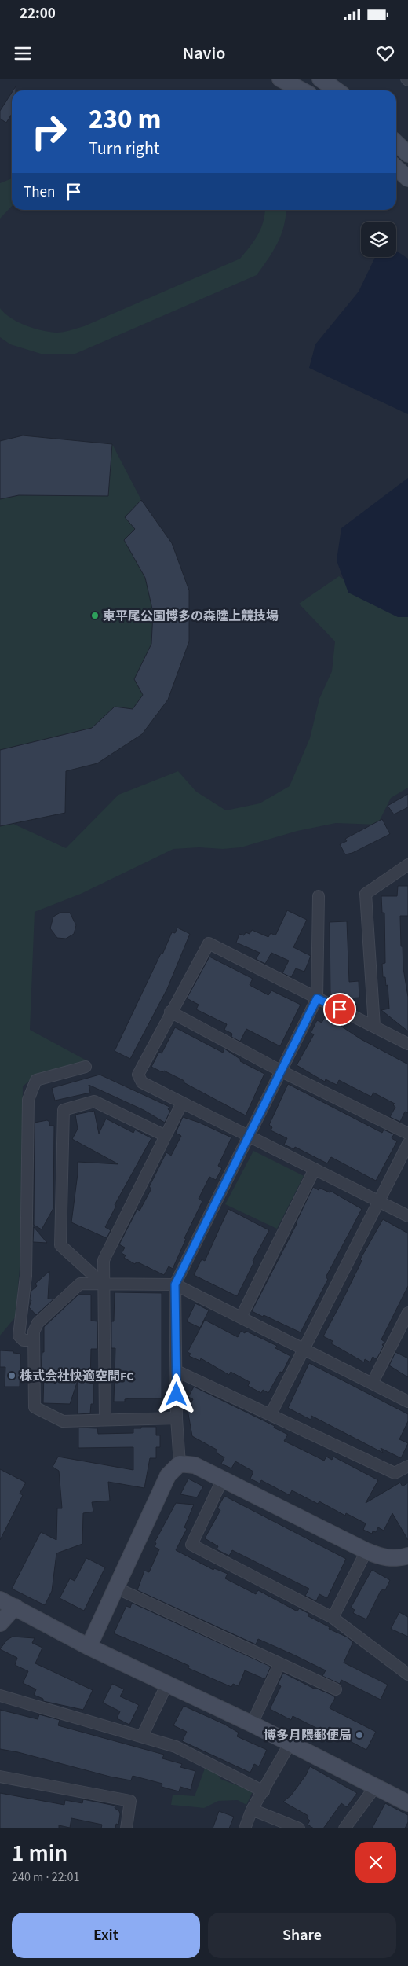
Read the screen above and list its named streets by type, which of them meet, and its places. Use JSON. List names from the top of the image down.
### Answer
{
  "places": ["東平尾公園博多の森陸上競技場", "株式会社快適空間FC", "博多月隈郵便局"],
  "page": {
    "status": "22:00",
    "header": "Navio",
    "turn": ["230 m", "Turn right"],
    "then": "Then",
    "heading": ["1 min", "240 m · 22:01"],
    "buttons": ["Exit", "Share"]
  }
}
